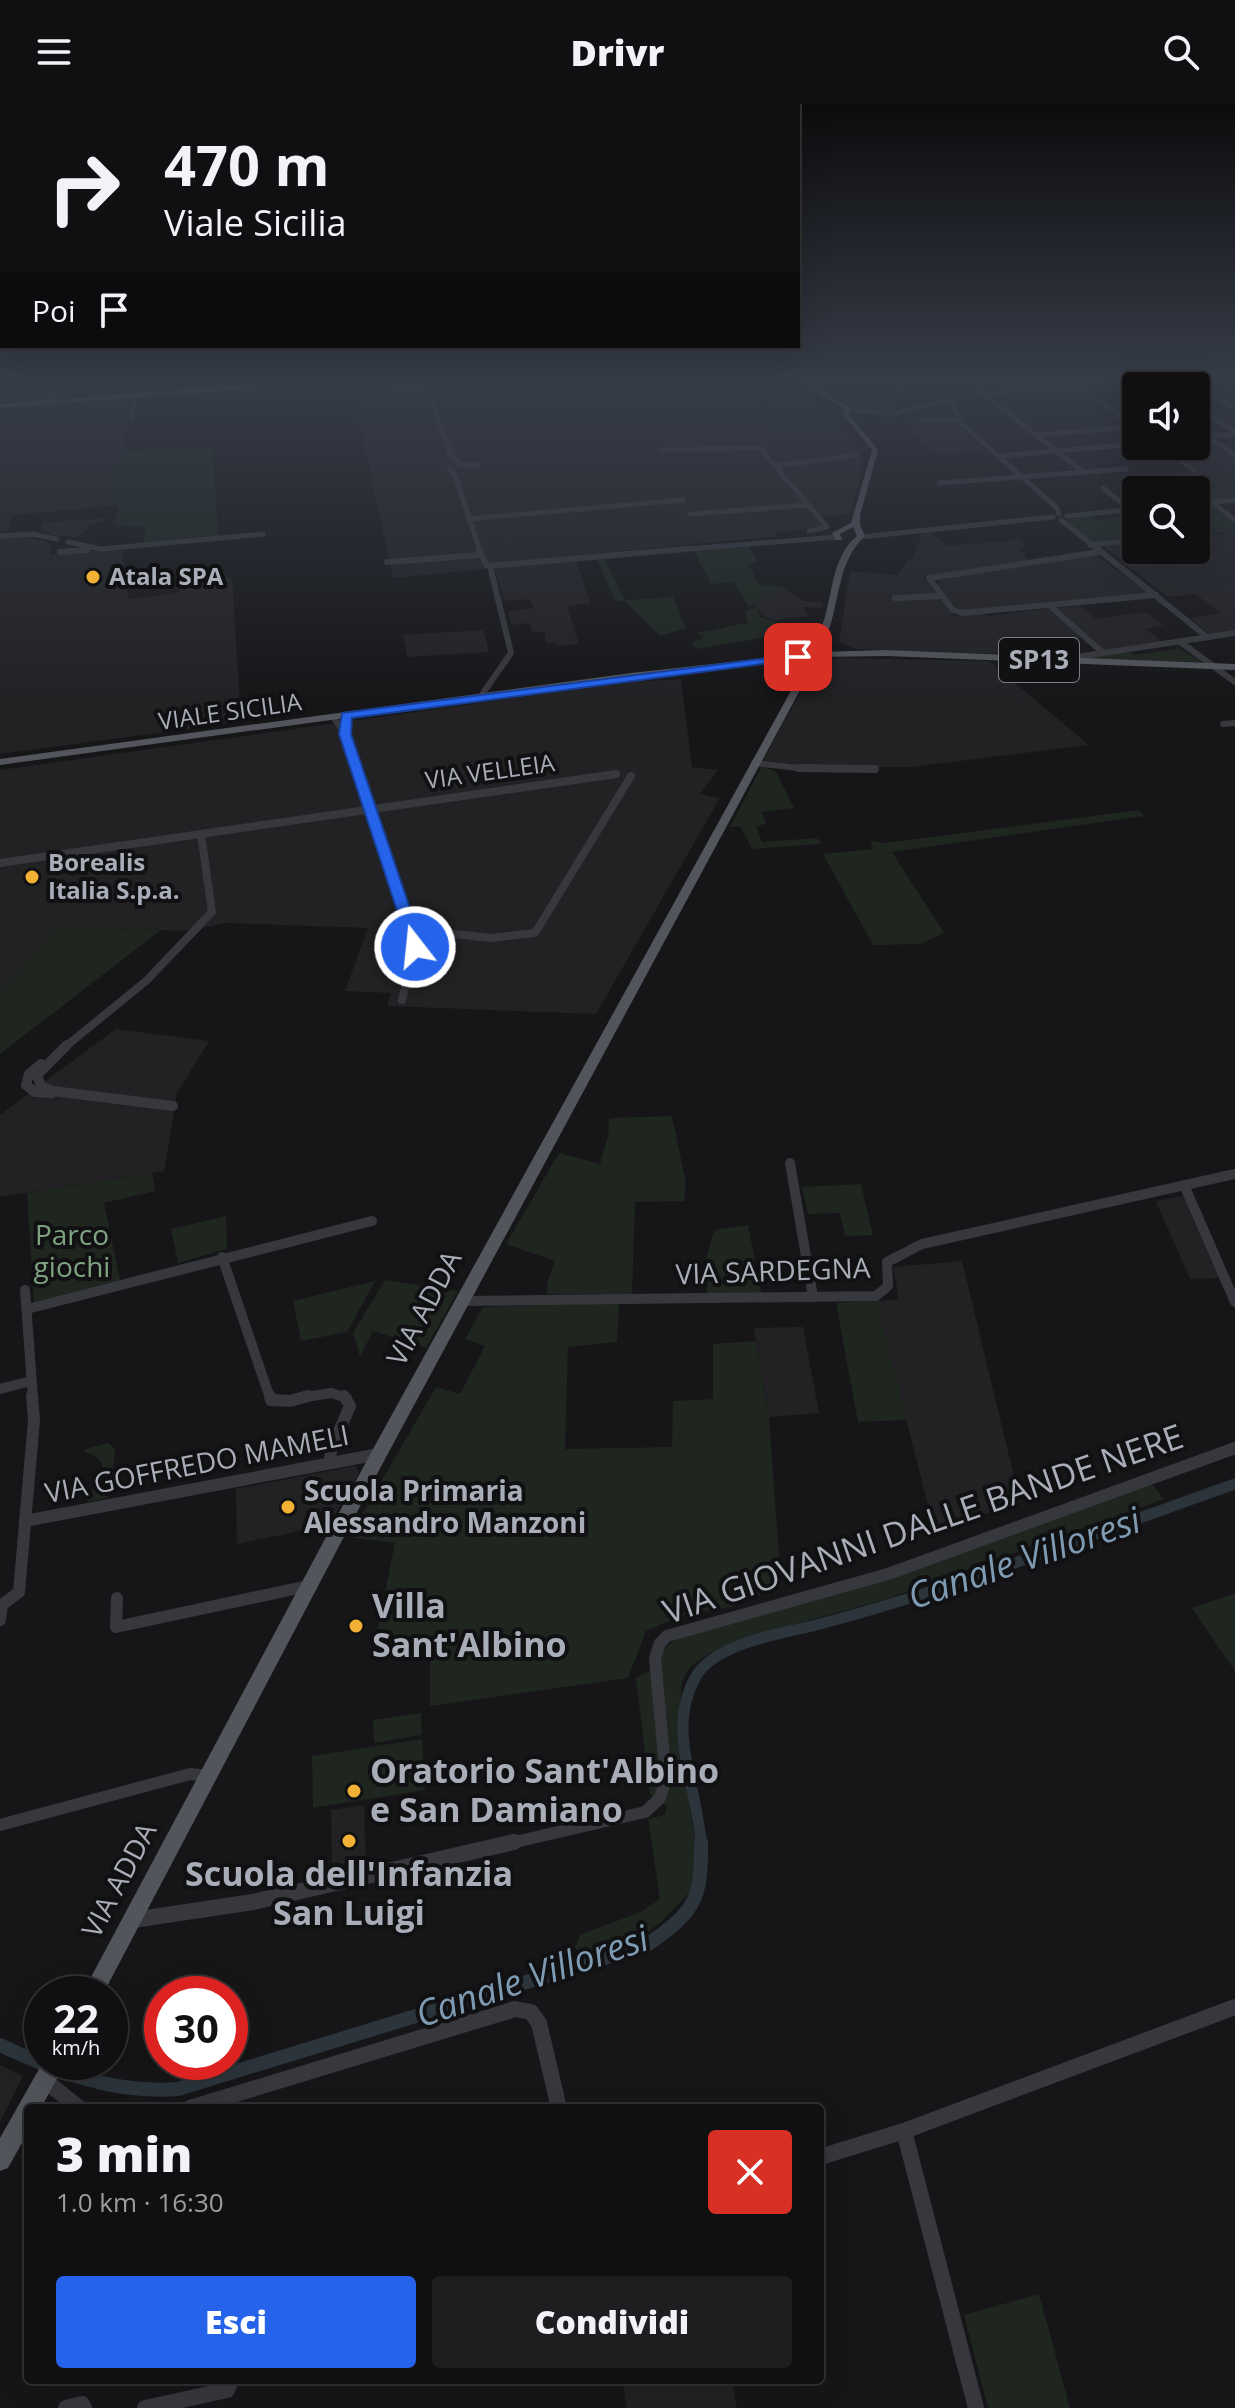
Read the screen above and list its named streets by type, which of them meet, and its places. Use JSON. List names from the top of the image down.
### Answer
{
  "streets": {
    "main road": ["SP13", "VIALE SICILIA", "VIA ADDA"],
    "street": [
      "VIA VELLEIA",
      "VIA SARDEGNA",
      "VIA GOFFREDO MAMELI",
      "VIA GIOVANNI DALLE BANDE NERE"
    ]
  },
  "crossings": [
    ["SP13", "VIALE SICILIA"],
    ["SP13", "VIA ADDA"],
    ["VIALE SICILIA", "VIA ADDA"],
    ["VIA SARDEGNA", "VIA ADDA"],
    ["VIA ADDA", "VIA GOFFREDO MAMELI"],
    ["VIA ADDA", "VIA GIOVANNI DALLE BANDE NERE"]
  ],
  "water": ["Canale Villoresi"],
  "parks": ["Parco giochi"],
  "places": [
    "Atala SPA",
    "Borealis Italia S.p.a.",
    "Scuola Primaria Alessandro Manzoni",
    "Villa Sant'Albino",
    "Oratorio Sant'Albino e San Damiano",
    "Scuola dell'Infanzia San Luigi"
  ],
  "page": {
    "header": "Drivr",
    "turn": ["470 m", "Viale Sicilia"],
    "then": "Poi",
    "speed": "22 km/h",
    "limit": "30",
    "heading": ["3 min", "1.0 km · 16:30"],
    "buttons": ["Esci", "Condividi"]
  }
}
